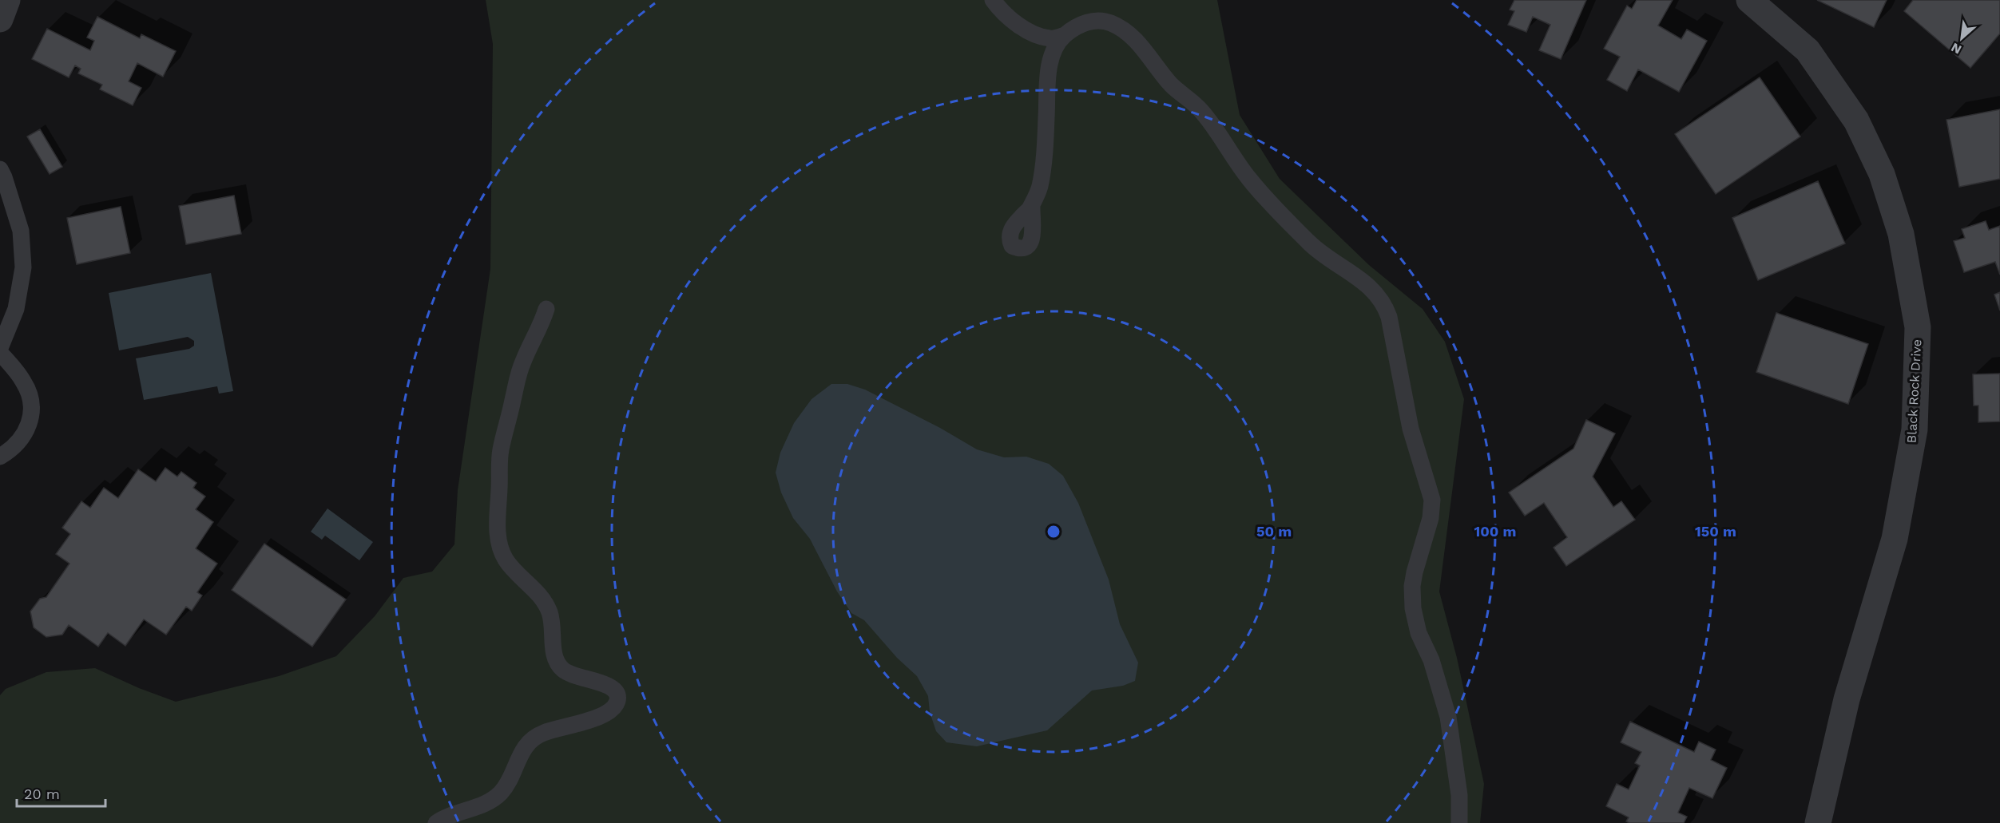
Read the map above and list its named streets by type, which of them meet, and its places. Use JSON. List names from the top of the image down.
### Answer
{
  "streets": {
    "street": ["Black Rock Drive"]
  },
  "scale_bar": "20 m",
  "north": "bottom left",
  "rings": ["50 m", "100 m", "150 m"]
}
